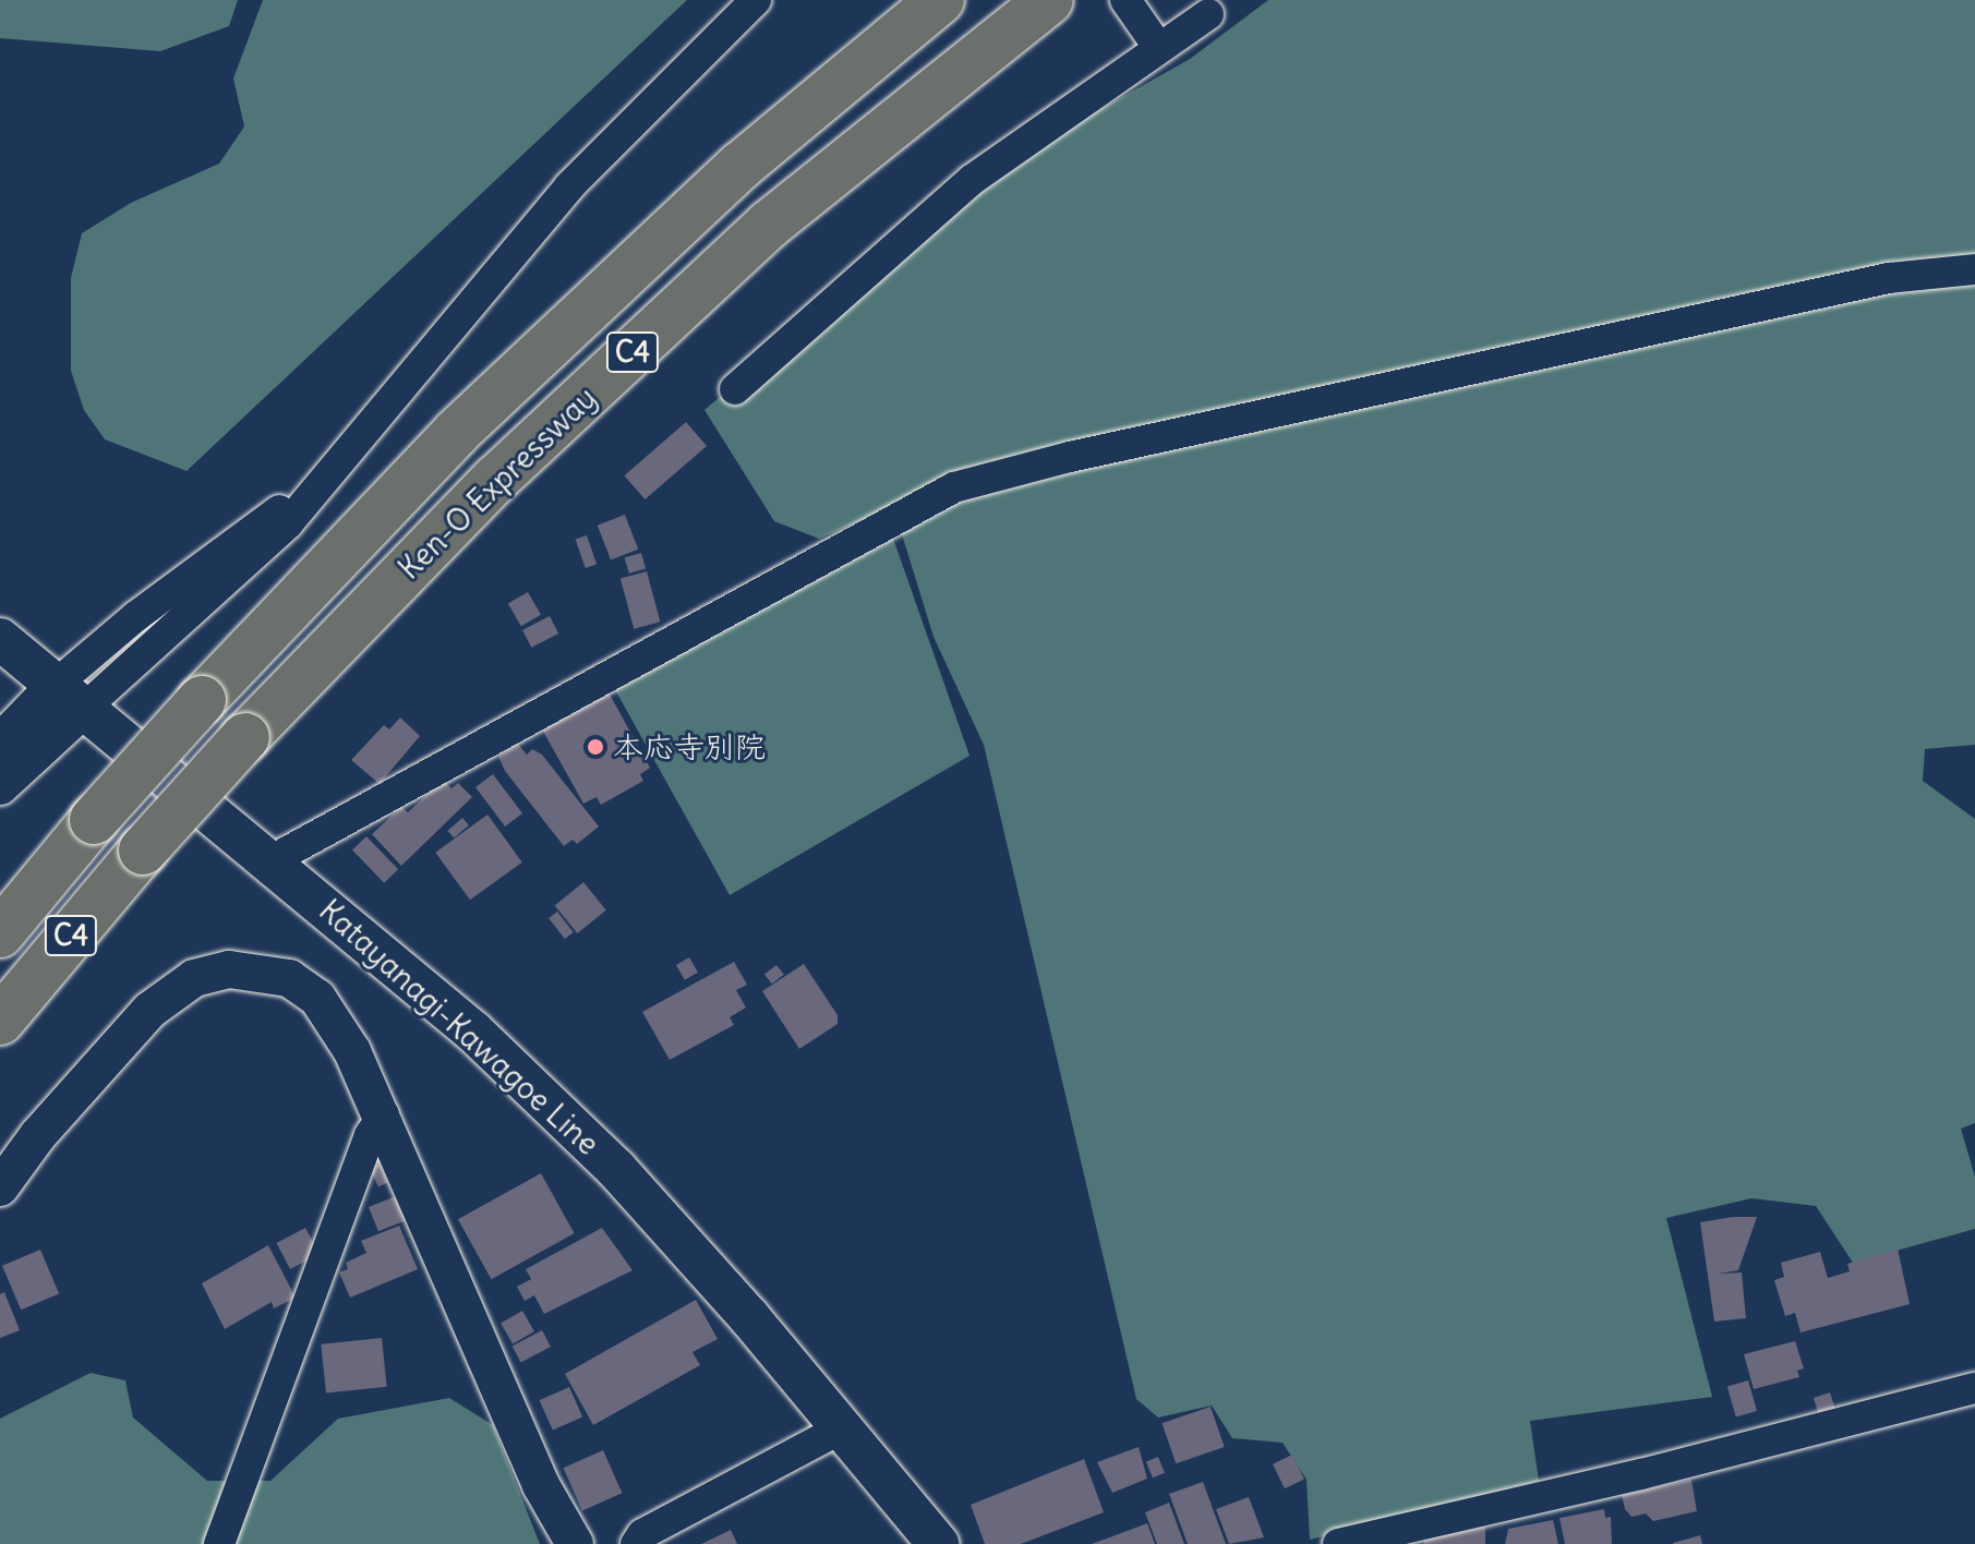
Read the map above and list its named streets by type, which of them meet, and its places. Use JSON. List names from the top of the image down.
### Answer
{
  "streets": {
    "highway": ["C4", "Ken-O Expressway"],
    "main road": ["Katayanagi-Kawagoe Line"]
  },
  "places": ["本応寺別院"]
}
